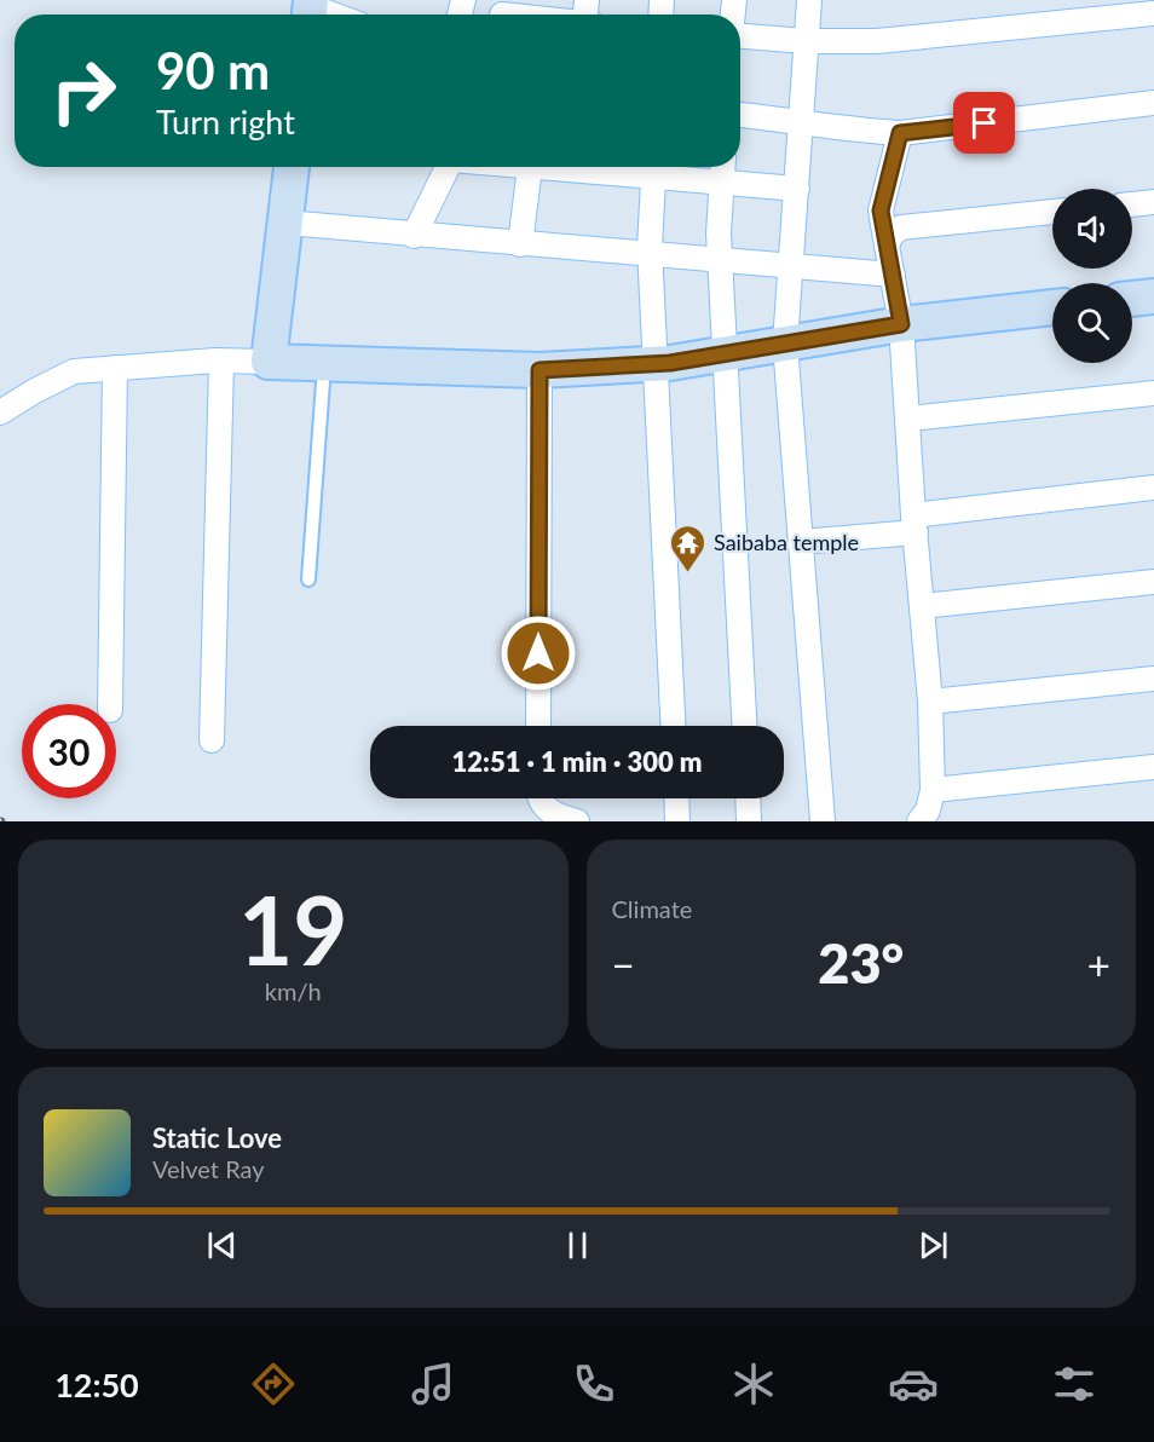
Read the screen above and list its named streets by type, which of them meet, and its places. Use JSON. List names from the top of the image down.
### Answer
{
  "places": {
    "temple": ["Saibaba temple"]
  },
  "page": {
    "turn": ["90 m", "Turn right"],
    "limit": "30",
    "trip": "12:51 · 1 min · 300 m",
    "tile": [
      ["19", "km/h"],
      "Climate"
    ],
    "heat": ["−", "23°", "+"],
    "song": ["Static Love", "Velvet Ray"],
    "tabs": "12:50"
  }
}
